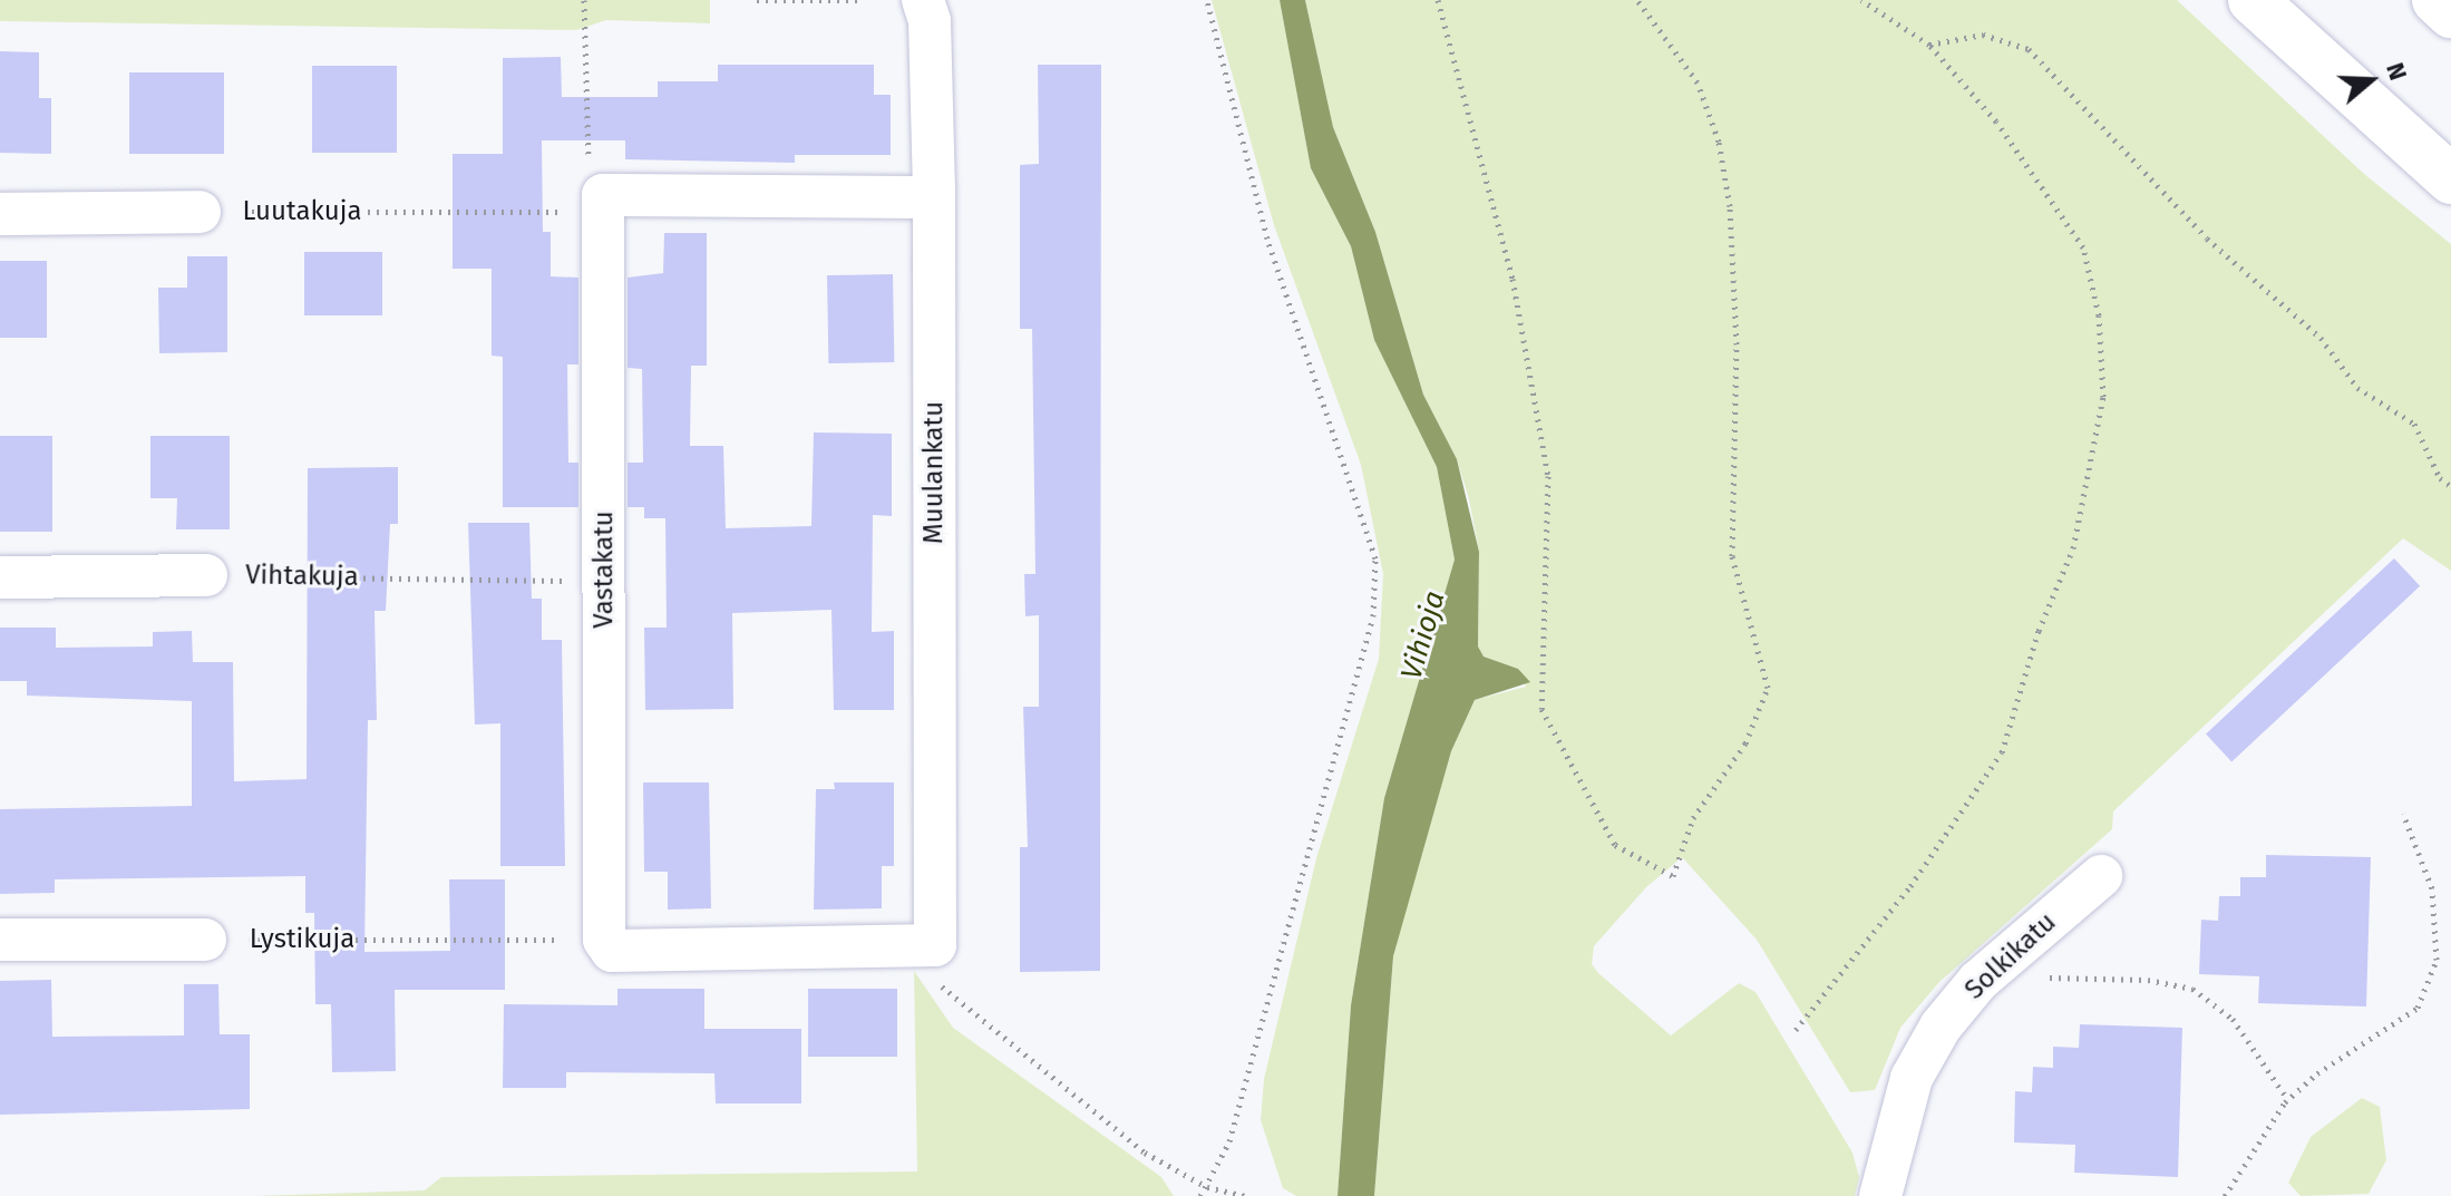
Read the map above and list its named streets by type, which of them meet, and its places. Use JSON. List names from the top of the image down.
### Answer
{
  "streets": {
    "street": [
      "Muulankatu",
      "Vastakatu",
      "Vihtakuja",
      "Solkikatu"
    ],
    "path": ["Luutakuja", "Lystikuja"]
  },
  "crossings": [
    ["Luutakuja", "Vastakatu"],
    ["Vastakatu", "Vihtakuja"],
    ["Vastakatu", "Lystikuja"]
  ],
  "water": ["Vihioja"],
  "north": "right"
}
